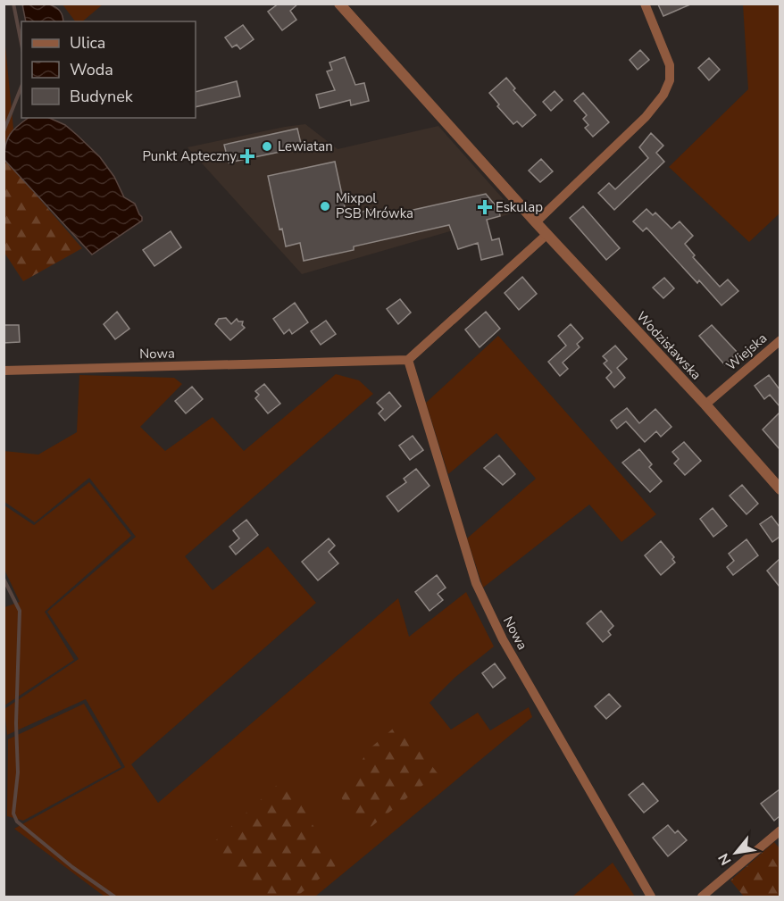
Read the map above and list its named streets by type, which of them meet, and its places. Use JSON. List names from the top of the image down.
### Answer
{
  "streets": {
    "street": ["Wodzisławska", "Wiejska", "Nowa"]
  },
  "crossings": [
    ["Wodzisławska", "Wiejska"]
  ],
  "places": {
    "other": ["Lewiatan", "Mixpol PSB Mrówka"],
    "health": ["Punkt Apteczny", "Eskulap"]
  },
  "legend": ["Ulica", "Woda", "Budynek"],
  "north": "bottom left"
}
